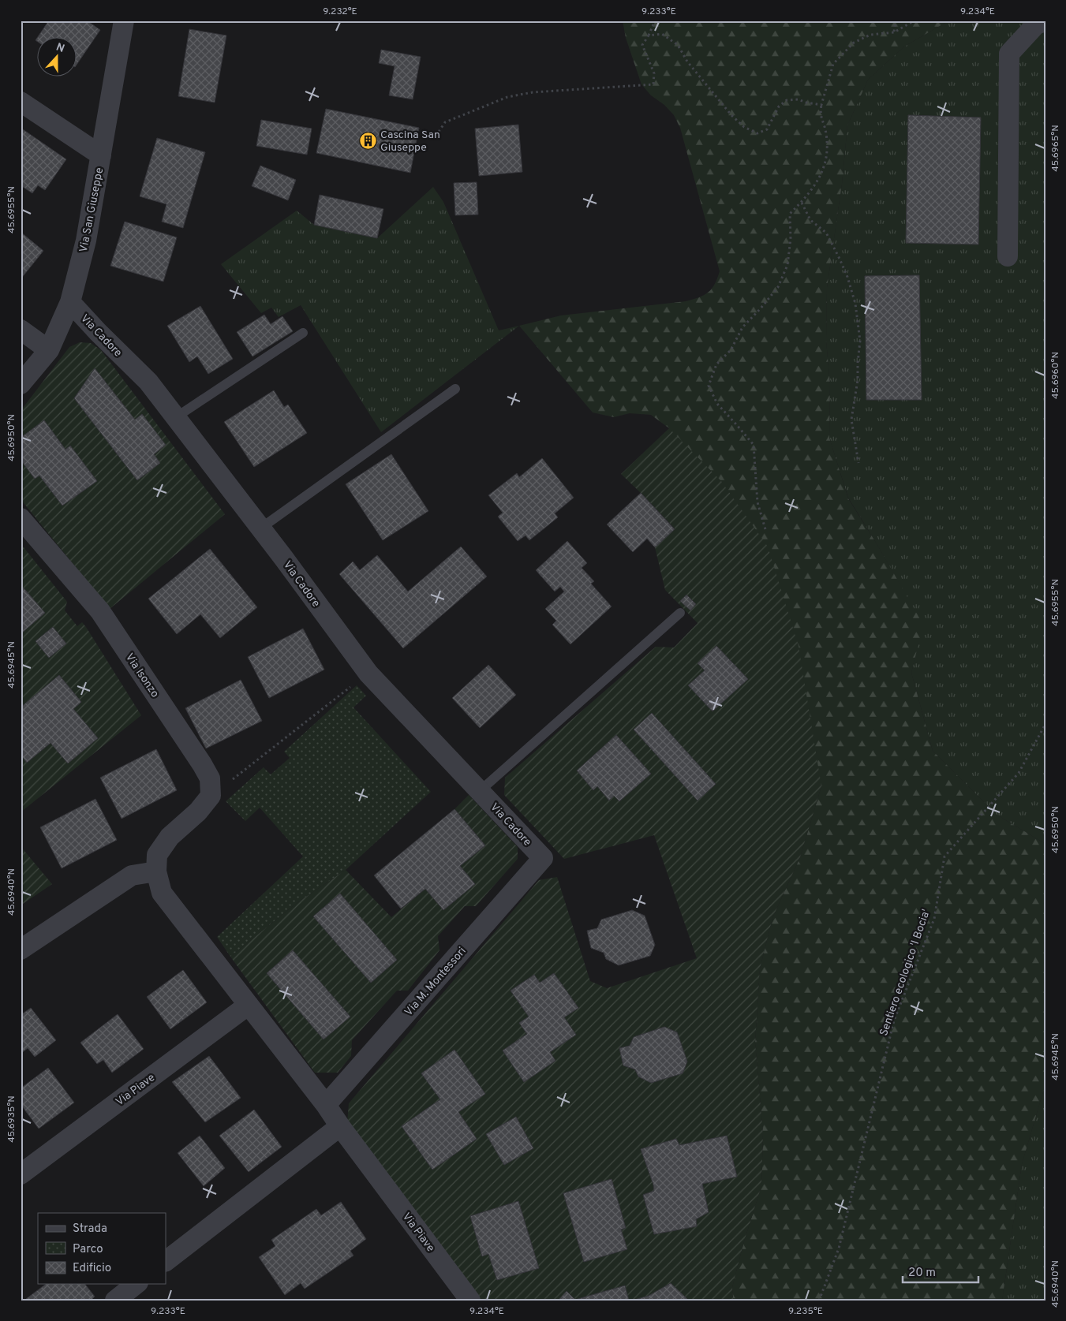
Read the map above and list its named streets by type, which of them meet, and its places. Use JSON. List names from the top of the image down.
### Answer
{
  "streets": {
    "street": [
      "Via San Giuseppe",
      "Via Cadore",
      "Via Isonzo",
      "Via M. Montessori",
      "Via Piave"
    ],
    "path": ["Sentiero ecologico 'I Bocia'"]
  },
  "crossings": [
    ["Via San Giuseppe", "Via Cadore"],
    ["Via Cadore", "Via M. Montessori"],
    ["Via Isonzo", "Via Piave"],
    ["Via M. Montessori", "Via Piave"]
  ],
  "places": {
    "building": ["Cascina San Giuseppe"]
  },
  "legend": ["Strada", "Parco", "Edificio"],
  "scale_bar": "20 m",
  "north": "top",
  "coordinates": [
    "9.232°E",
    "9.233°E",
    "9.234°E",
    "45.6965°N",
    "45.6955°N",
    "45.6960°N",
    "45.6950°N",
    "45.6945°N",
    "45.6940°N",
    "45.6935°N",
    "9.235°E"
  ]
}
